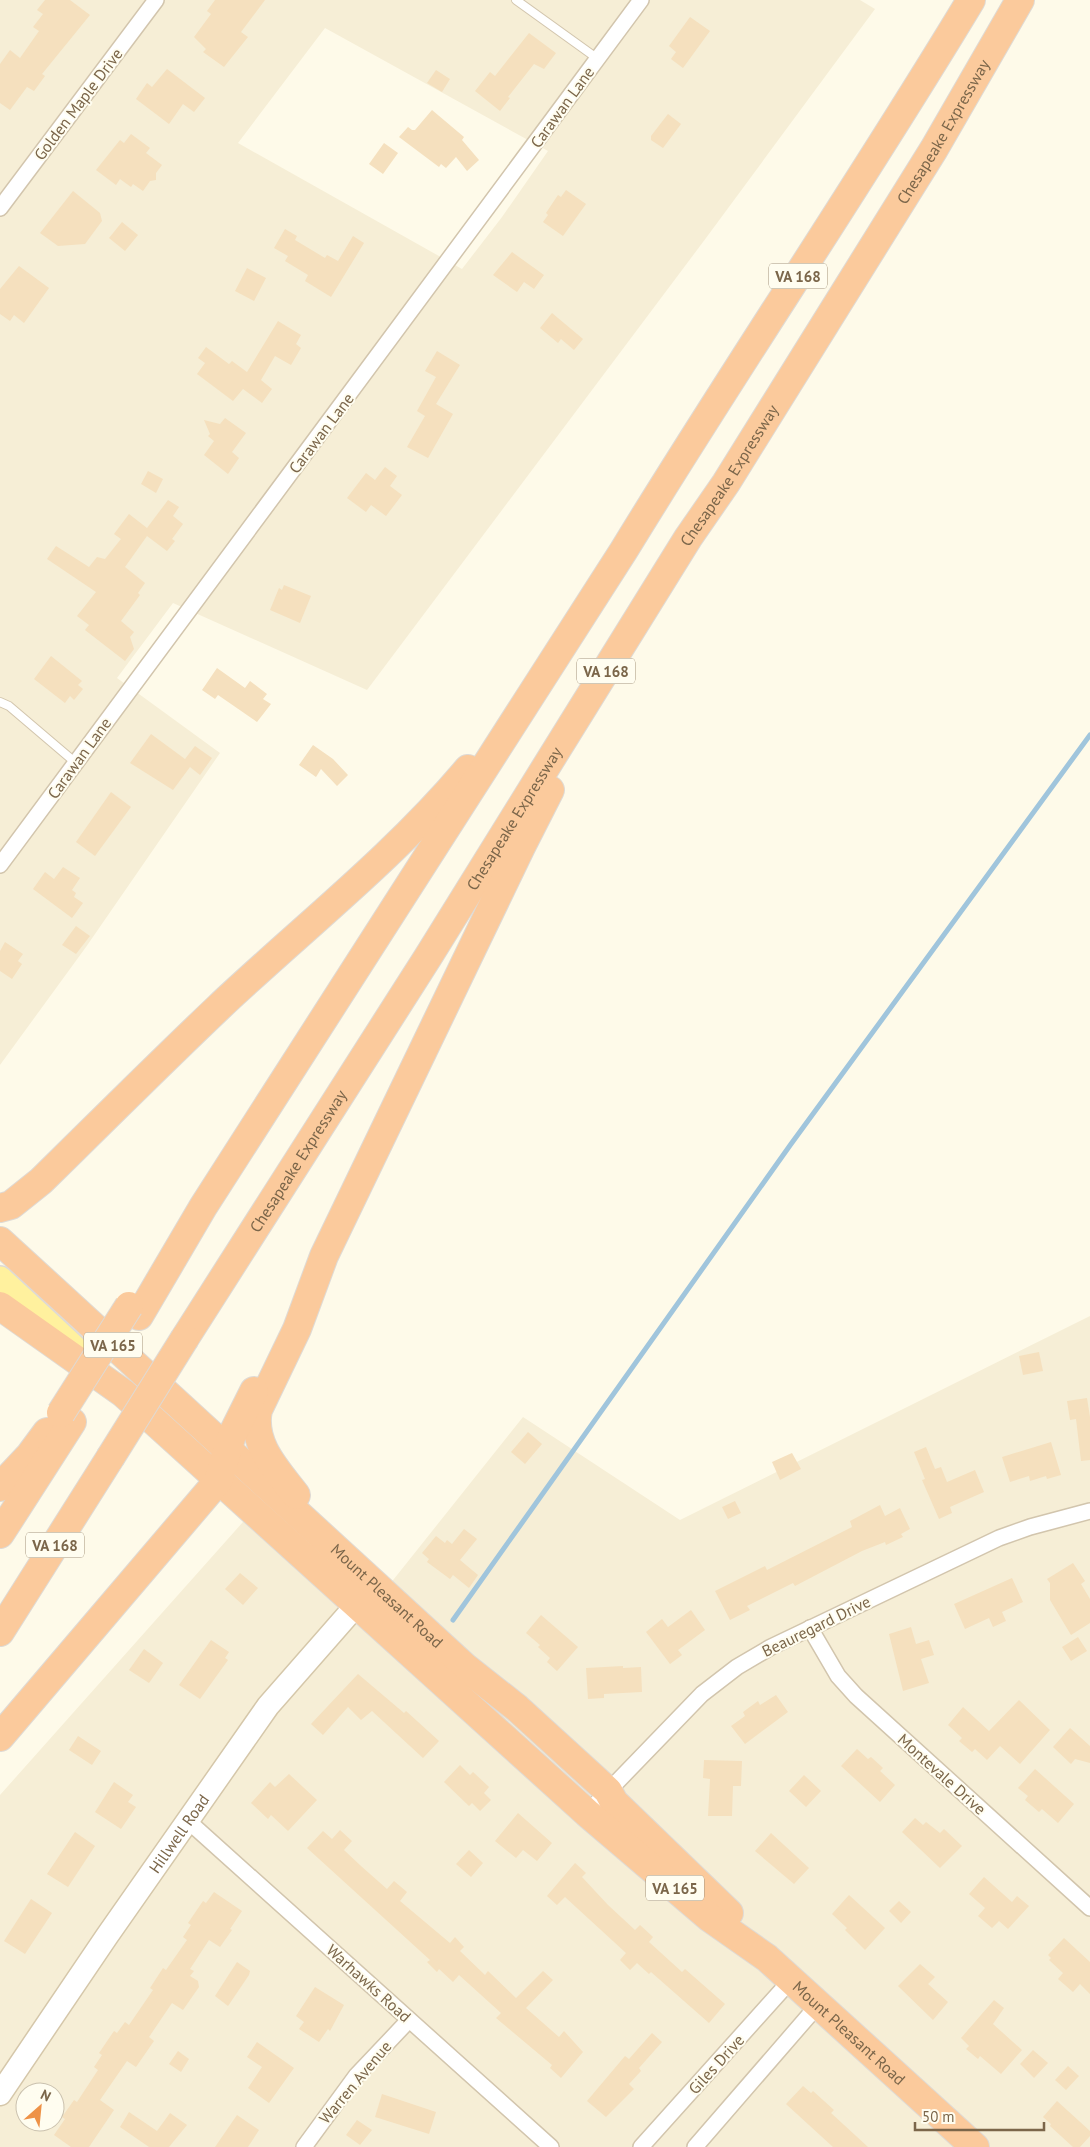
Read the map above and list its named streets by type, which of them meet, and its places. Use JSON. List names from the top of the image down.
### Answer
{
  "streets": {
    "highway": [
      "Chesapeake Expressway",
      "VA 168",
      "VA 165",
      "Mount Pleasant Road"
    ],
    "street": [
      "Golden Maple Drive",
      "Carawan Lane",
      "Beauregard Drive",
      "Montevale Drive",
      "Hillwell Road",
      "Warhawks Road",
      "Giles Drive",
      "Warren Avenue"
    ]
  },
  "crossings": [
    ["Mount Pleasant Road", "Beauregard Drive"],
    ["Mount Pleasant Road", "Hillwell Road"],
    ["Mount Pleasant Road", "Giles Drive"],
    ["Beauregard Drive", "Montevale Drive"],
    ["Hillwell Road", "Warhawks Road"],
    ["Warhawks Road", "Warren Avenue"]
  ],
  "scale_bar": "50 m",
  "north": "top right"
}
